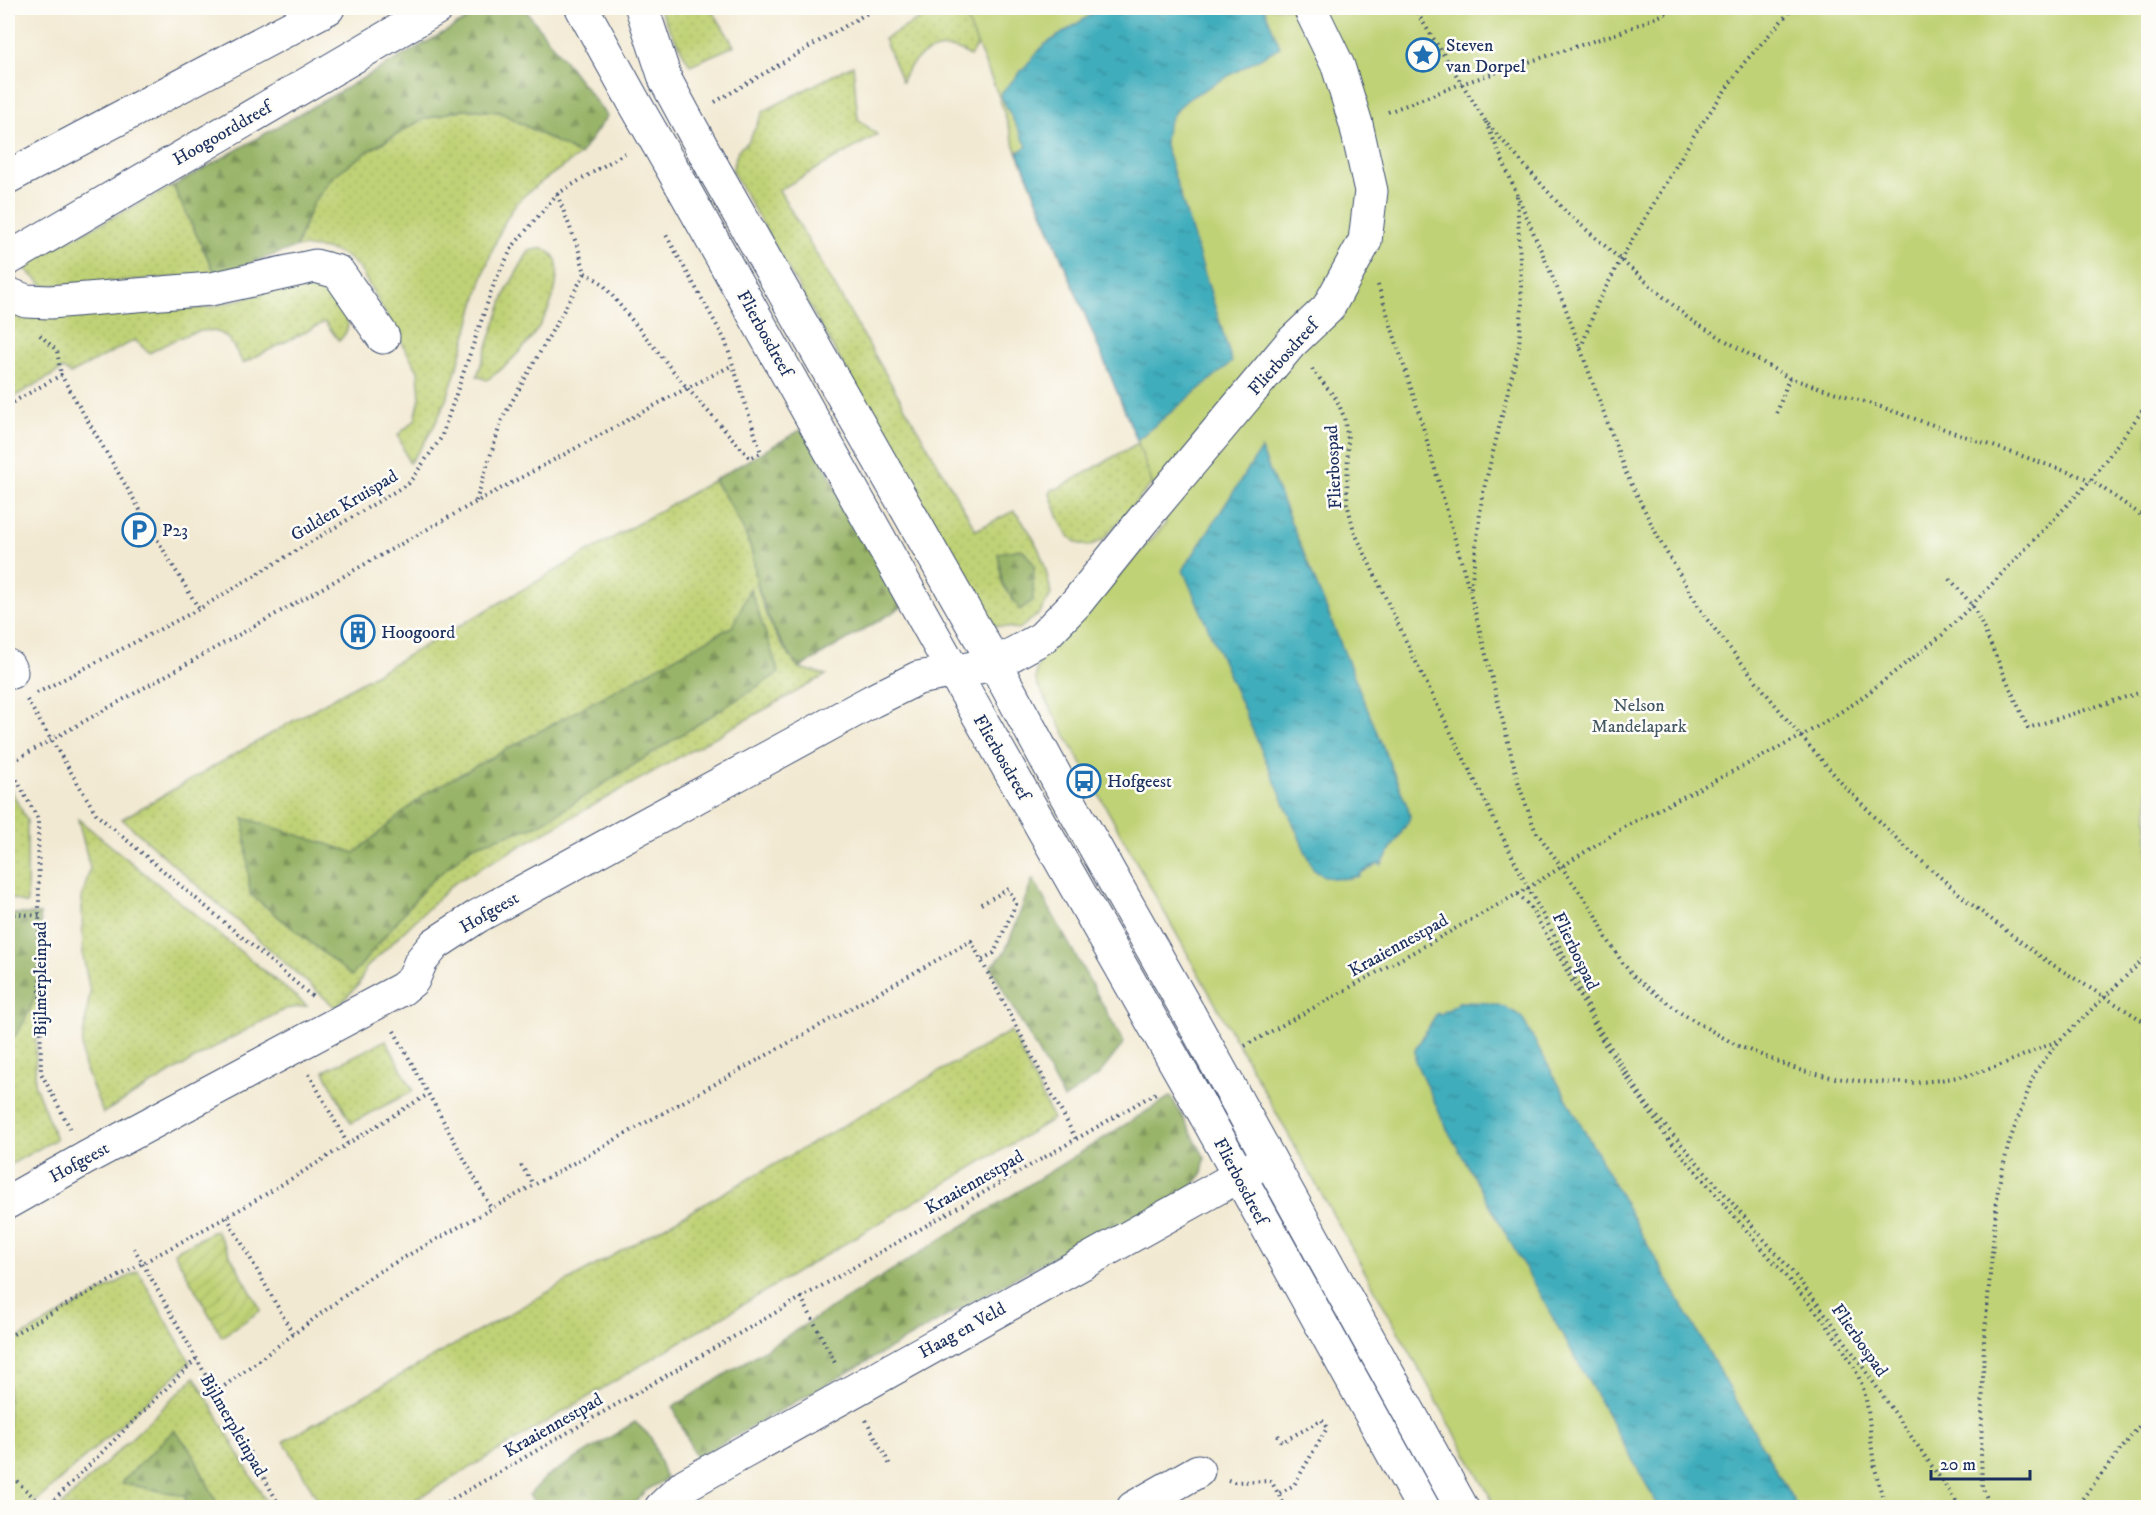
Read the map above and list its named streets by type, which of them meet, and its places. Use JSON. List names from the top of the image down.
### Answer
{
  "streets": {
    "street": [
      "Hoogoorddreef",
      "Flierbosdreef",
      "Hofgeest",
      "Haag en Veld"
    ],
    "path": [
      "Flierbospad",
      "Gulden Kruispad",
      "Kraaiennestpad",
      "Bijlmerpleinpad"
    ]
  },
  "crossings": [
    ["Flierbosdreef", "Flierbospad"],
    ["Flierbosdreef", "Hofgeest"],
    ["Flierbosdreef", "Haag en Veld"],
    ["Flierbospad", "Kraaiennestpad"],
    ["Hofgeest", "Bijlmerpleinpad"]
  ],
  "parks": ["Nelson Mandelapark"],
  "places": {
    "place": ["Steven van Dorpel"],
    "parking": ["P23"],
    "building": ["Hoogoord"],
    "bus stop": ["Hofgeest"]
  },
  "scale_bar": "20 m"
}
